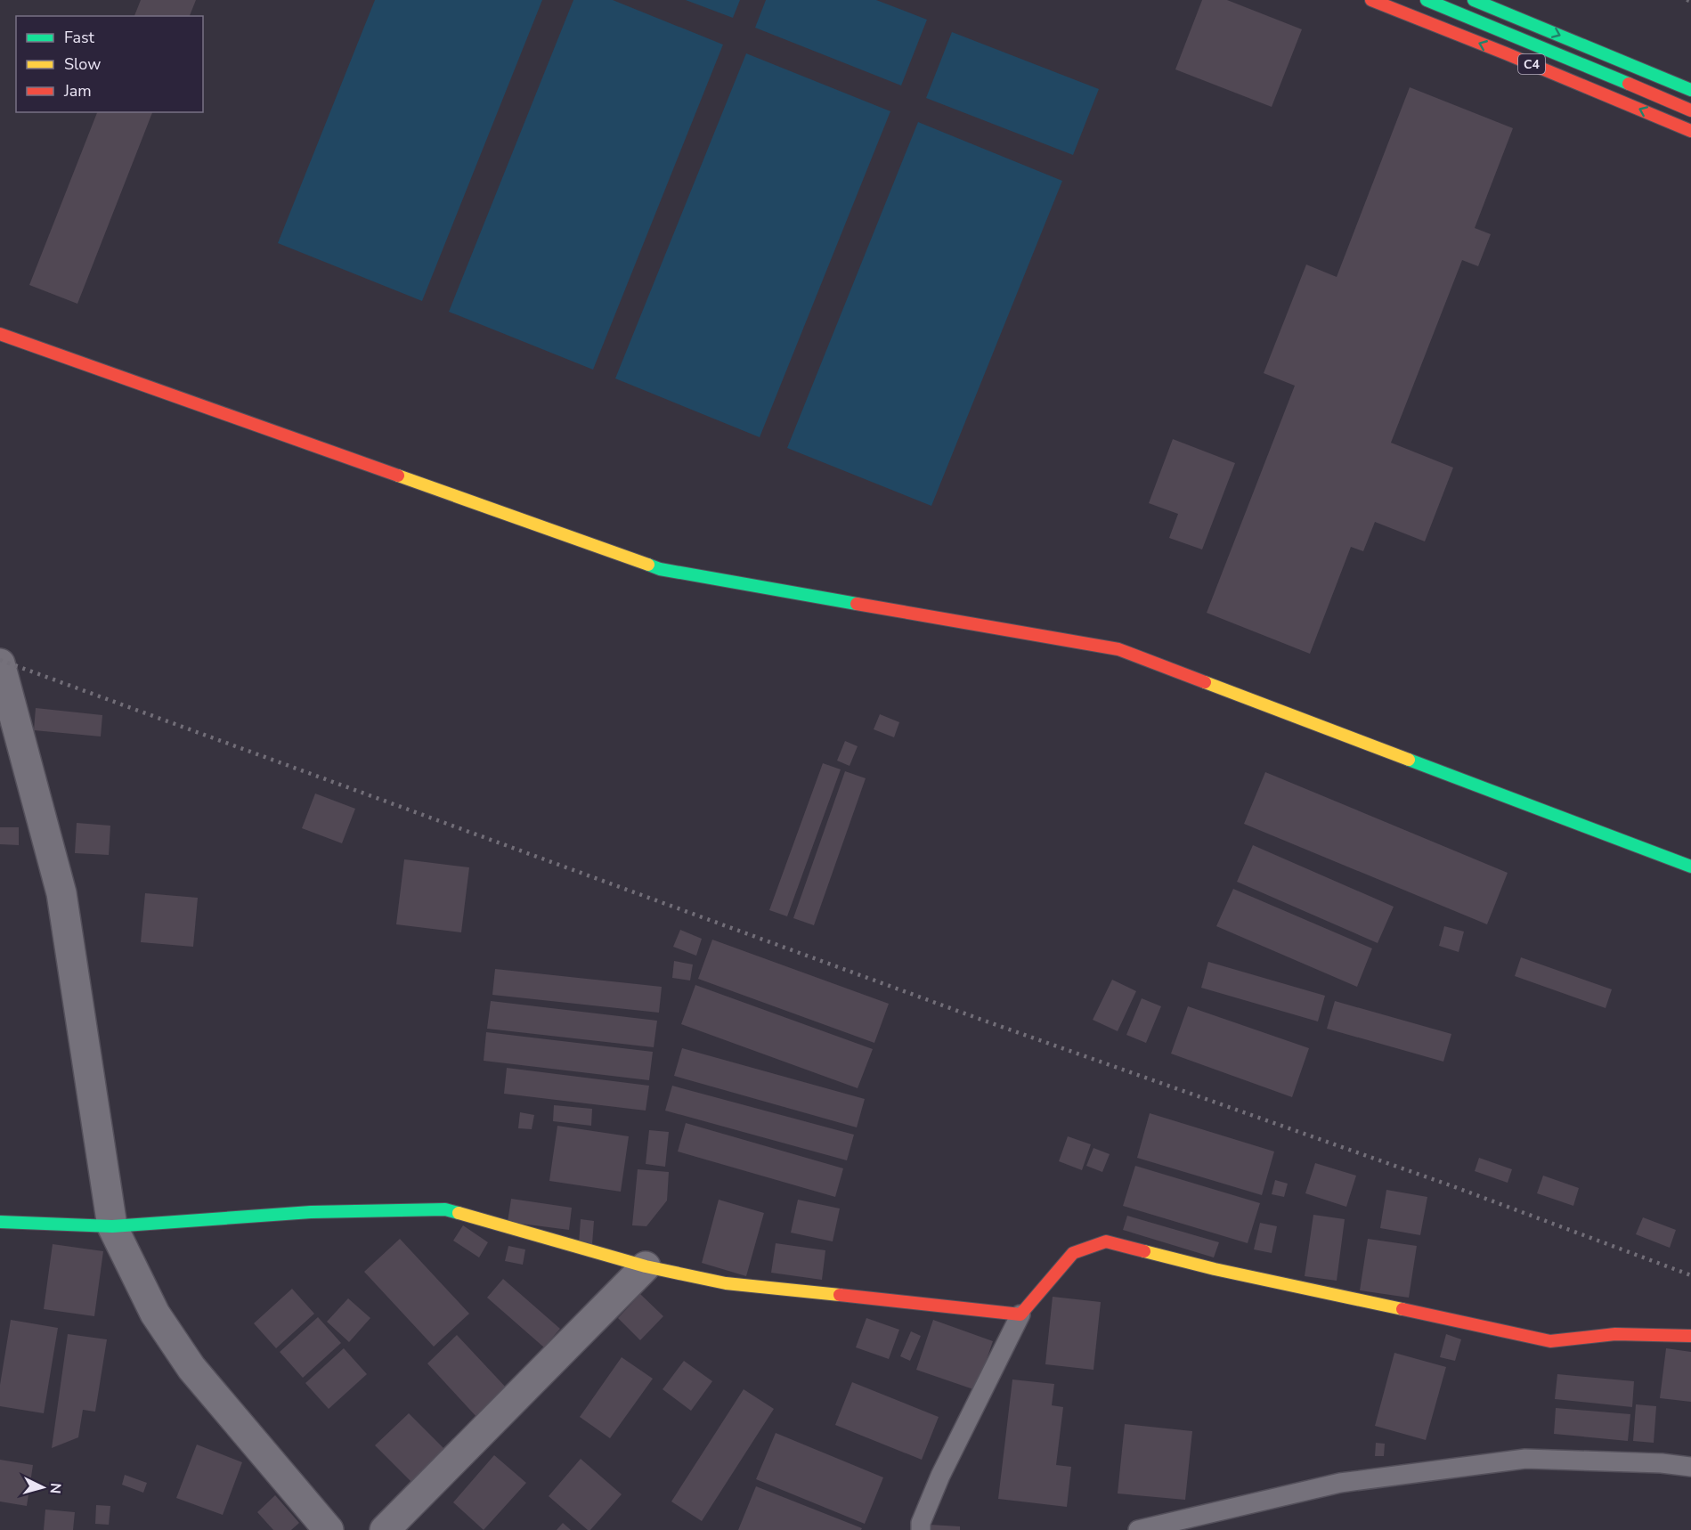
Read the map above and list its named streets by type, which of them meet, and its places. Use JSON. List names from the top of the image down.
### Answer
{
  "streets": {
    "main road": ["C4"]
  },
  "legend": ["Fast", "Slow", "Jam"],
  "north": "right"
}
